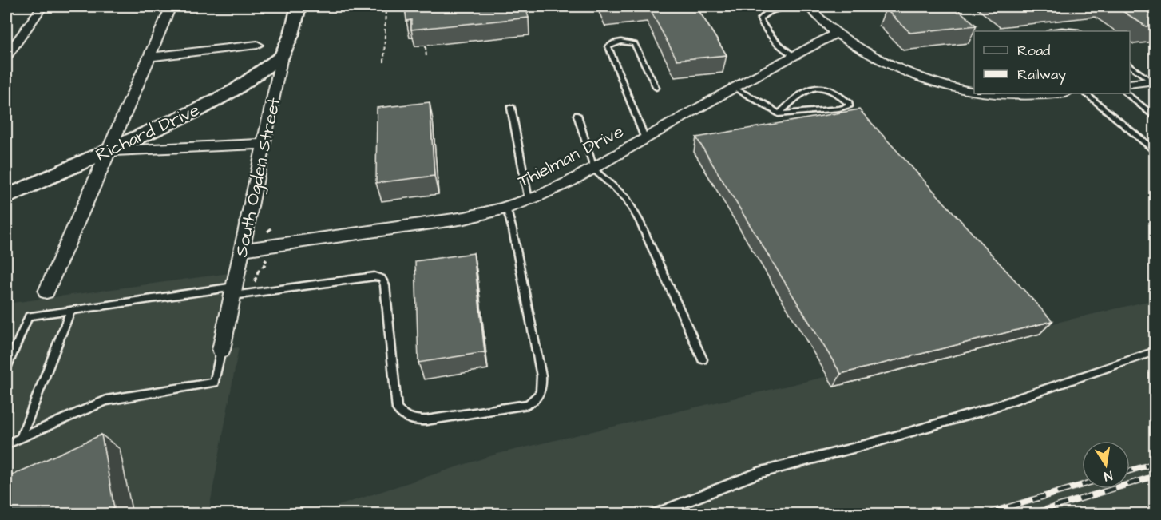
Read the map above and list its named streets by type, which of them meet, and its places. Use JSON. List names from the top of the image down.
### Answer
{
  "streets": {
    "street": ["Richard Drive", "Thielman Drive", "South Ogden Street"]
  },
  "crossings": [
    ["Richard Drive", "South Ogden Street"],
    ["Thielman Drive", "South Ogden Street"]
  ],
  "legend": ["Road", "Railway"],
  "north": "bottom"
}
